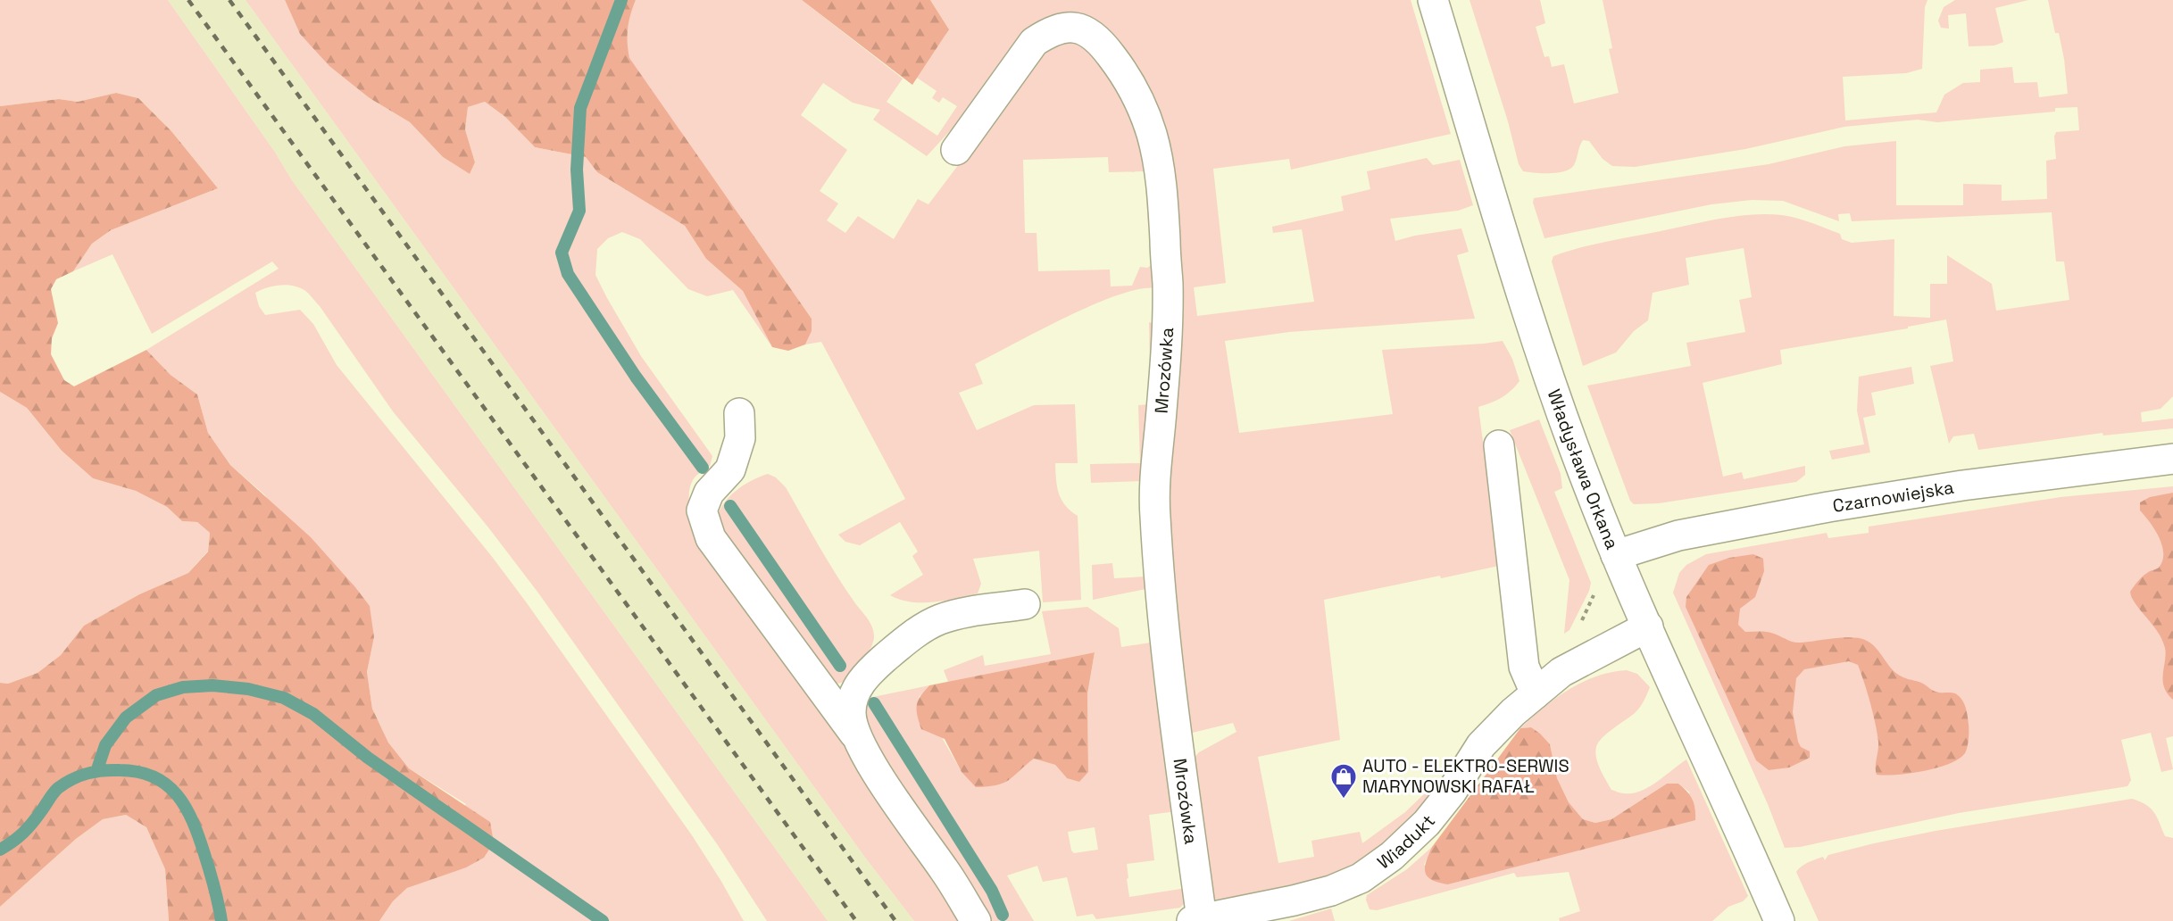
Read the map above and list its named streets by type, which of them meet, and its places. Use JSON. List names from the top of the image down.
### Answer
{
  "streets": {
    "street": [
      "Mrozówka",
      "Władysława Orkana",
      "Czarnowiejska",
      "Wiadukt"
    ]
  },
  "crossings": [
    ["Mrozówka", "Wiadukt"],
    ["Władysława Orkana", "Czarnowiejska"],
    ["Władysława Orkana", "Wiadukt"]
  ],
  "places": {
    "shop": ["AUTO - ELEKTRO-SERWIS MARYNOWSKI RAFAŁ"]
  }
}
